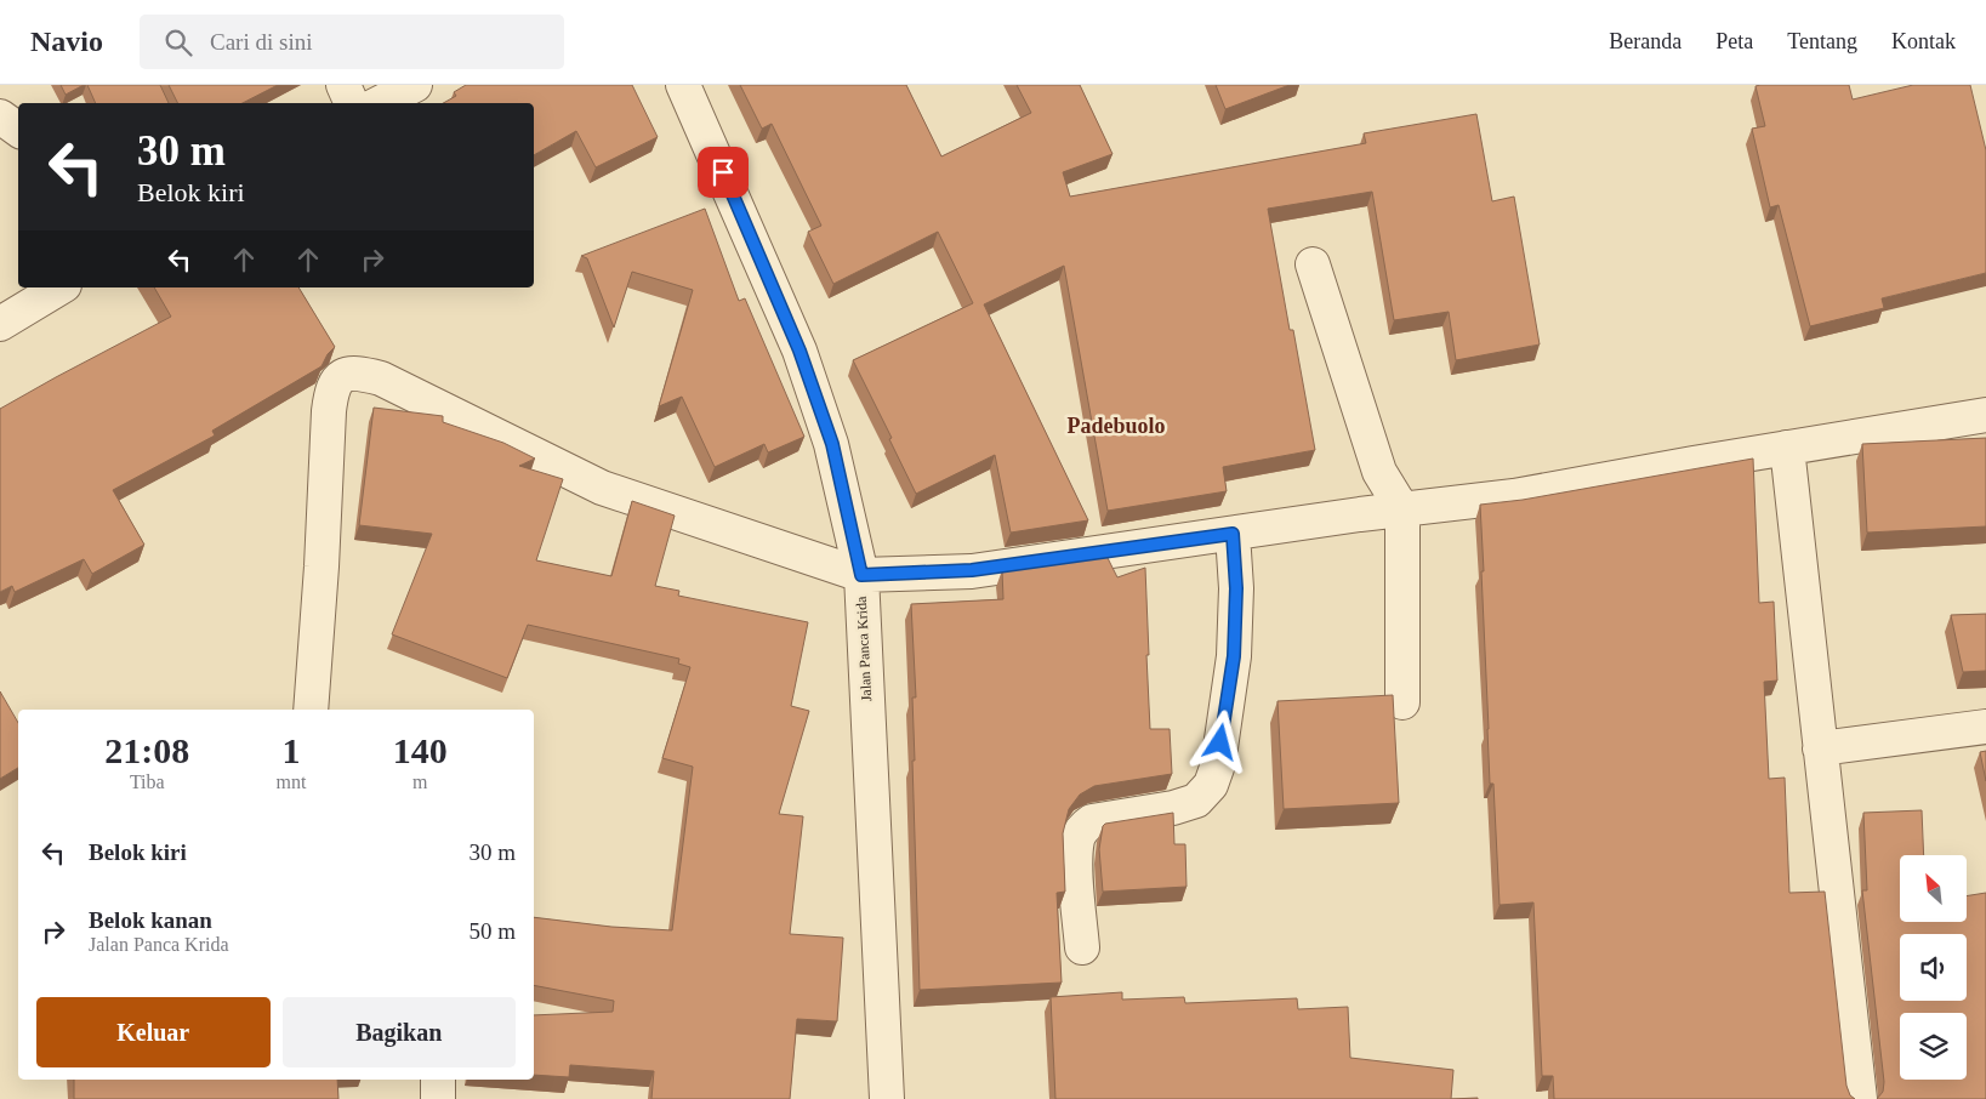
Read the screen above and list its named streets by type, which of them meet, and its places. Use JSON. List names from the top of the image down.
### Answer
{
  "streets": {
    "street": ["Jalan Panca Krida"]
  },
  "districts": ["Padebuolo"],
  "north": "top left",
  "page": {
    "header": "Navio",
    "search": "Cari di sini",
    "nav": [
      "Beranda",
      "Peta",
      "Tentang",
      "Kontak"
    ],
    "turn": ["30 m", "Belok kiri"],
    "eta": [
      "21:08",
      "Tiba",
      "1",
      "mnt",
      "140",
      "m"
    ],
    "list": [
      {
        "name": "Belok kiri",
        "value": "30 m"
      },
      {
        "name": "Belok kanan",
        "note": "Jalan Panca Krida",
        "value": "50 m"
      }
    ],
    "buttons": ["Keluar", "Bagikan"]
  }
}
